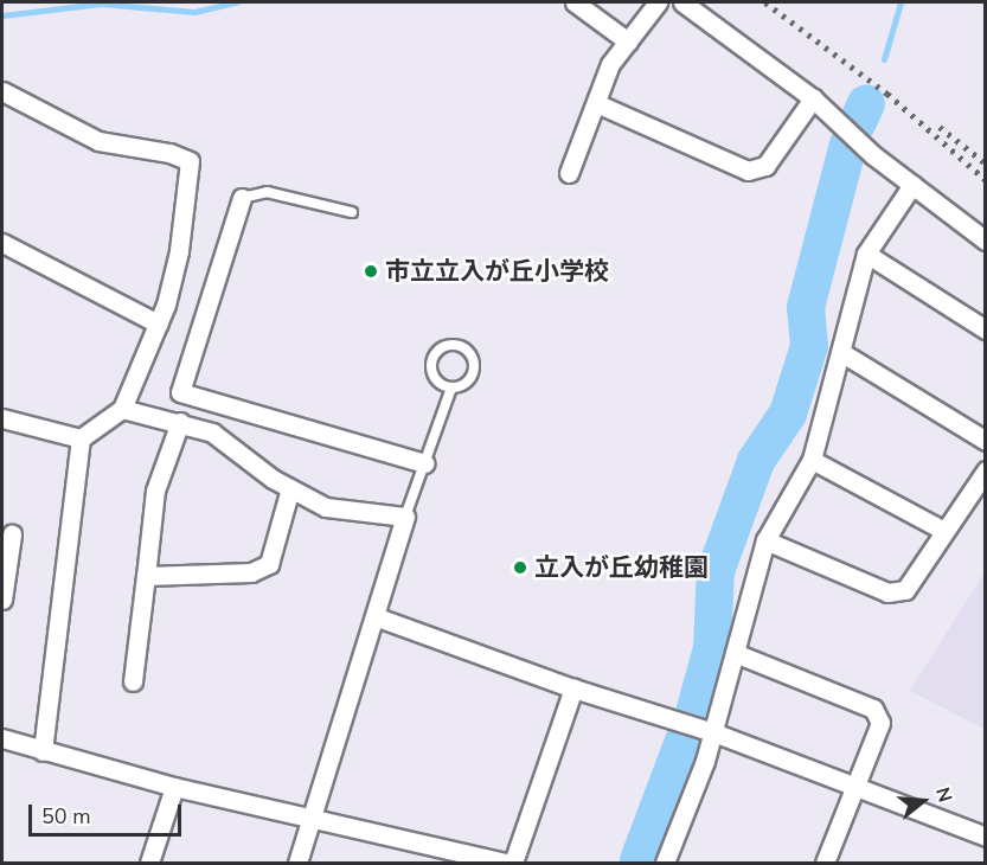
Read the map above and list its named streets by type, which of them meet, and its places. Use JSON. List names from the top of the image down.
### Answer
{
  "places": ["市立立入が丘小学校", "立入が丘幼稚園"],
  "scale_bar": "50 m",
  "north": "right"
}
